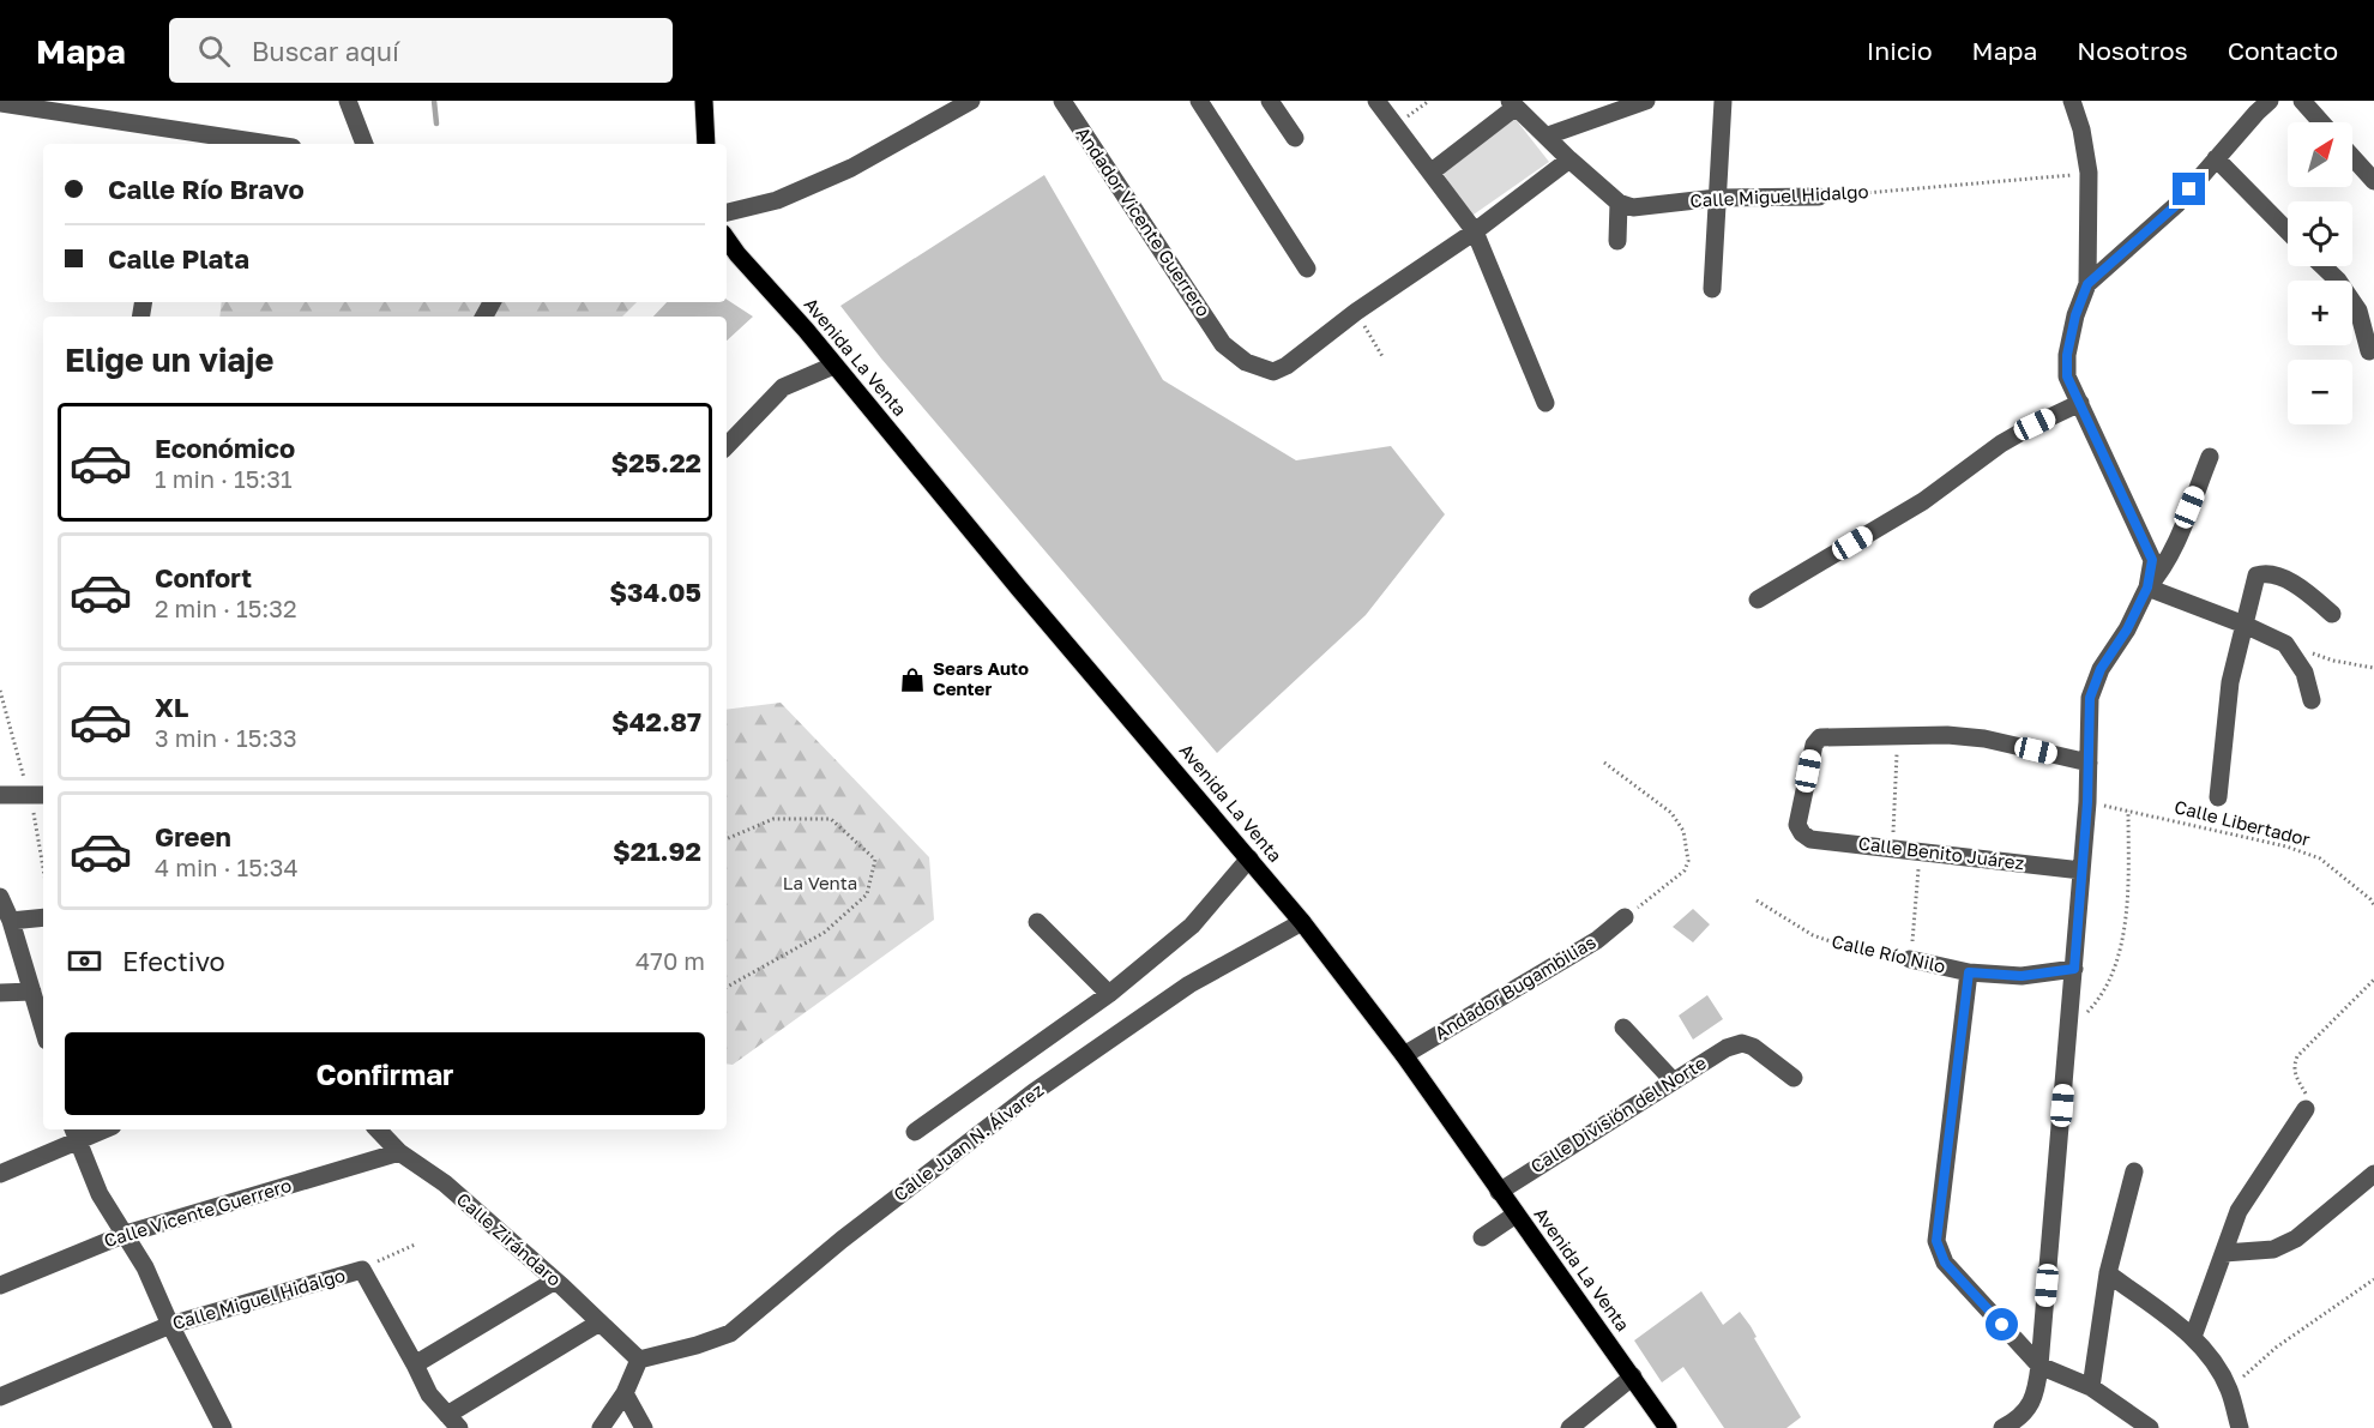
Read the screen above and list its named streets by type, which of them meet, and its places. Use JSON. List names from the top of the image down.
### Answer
{
  "streets": {
    "main road": ["Avenida La Venta"],
    "street": [
      "Calle Miguel Hidalgo",
      "Andador Vicente Guerrero",
      "Calle Benito Juárez",
      "Calle Río Nilo",
      "Andador Bugambilias",
      "Calle División del Norte",
      "Calle Juan N. Álvarez",
      "Calle Vicente Guerrero",
      "Calle Zirándaro"
    ],
    "path": ["Calle Libertador"]
  },
  "crossings": [
    ["Avenida La Venta", "Andador Bugambilias"],
    ["Avenida La Venta", "Calle División del Norte"],
    ["Avenida La Venta", "Calle Juan N. Álvarez"],
    ["Calle Juan N. Álvarez", "Calle Zirándaro"],
    ["Calle Vicente Guerrero", "Calle Zirándaro"]
  ],
  "parks": ["La Venta"],
  "places": {
    "shop": ["Sears Auto Center"]
  },
  "north": "top right",
  "page": {
    "header": "Mapa",
    "search": "Buscar aquí",
    "nav": [
      "Inicio",
      "Mapa",
      "Nosotros",
      "Contacto"
    ],
    "map_buttons": ["+", "−"],
    "banner": ["Calle Río Bravo", "Calle Plata"],
    "heading": "Elige un viaje",
    "list": [
      {
        "name": "Económico",
        "note": "1 min · 15:31",
        "value": "$25.22"
      },
      {
        "name": "Confort",
        "note": "2 min · 15:32",
        "value": "$34.05"
      },
      {
        "name": "XL",
        "note": "3 min · 15:33",
        "value": "$42.87"
      },
      {
        "name": "Green",
        "note": "4 min · 15:34",
        "value": "$21.92"
      }
    ],
    "pay": ["Efectivo", "470 m"],
    "buttons": "Confirmar"
  }
}
